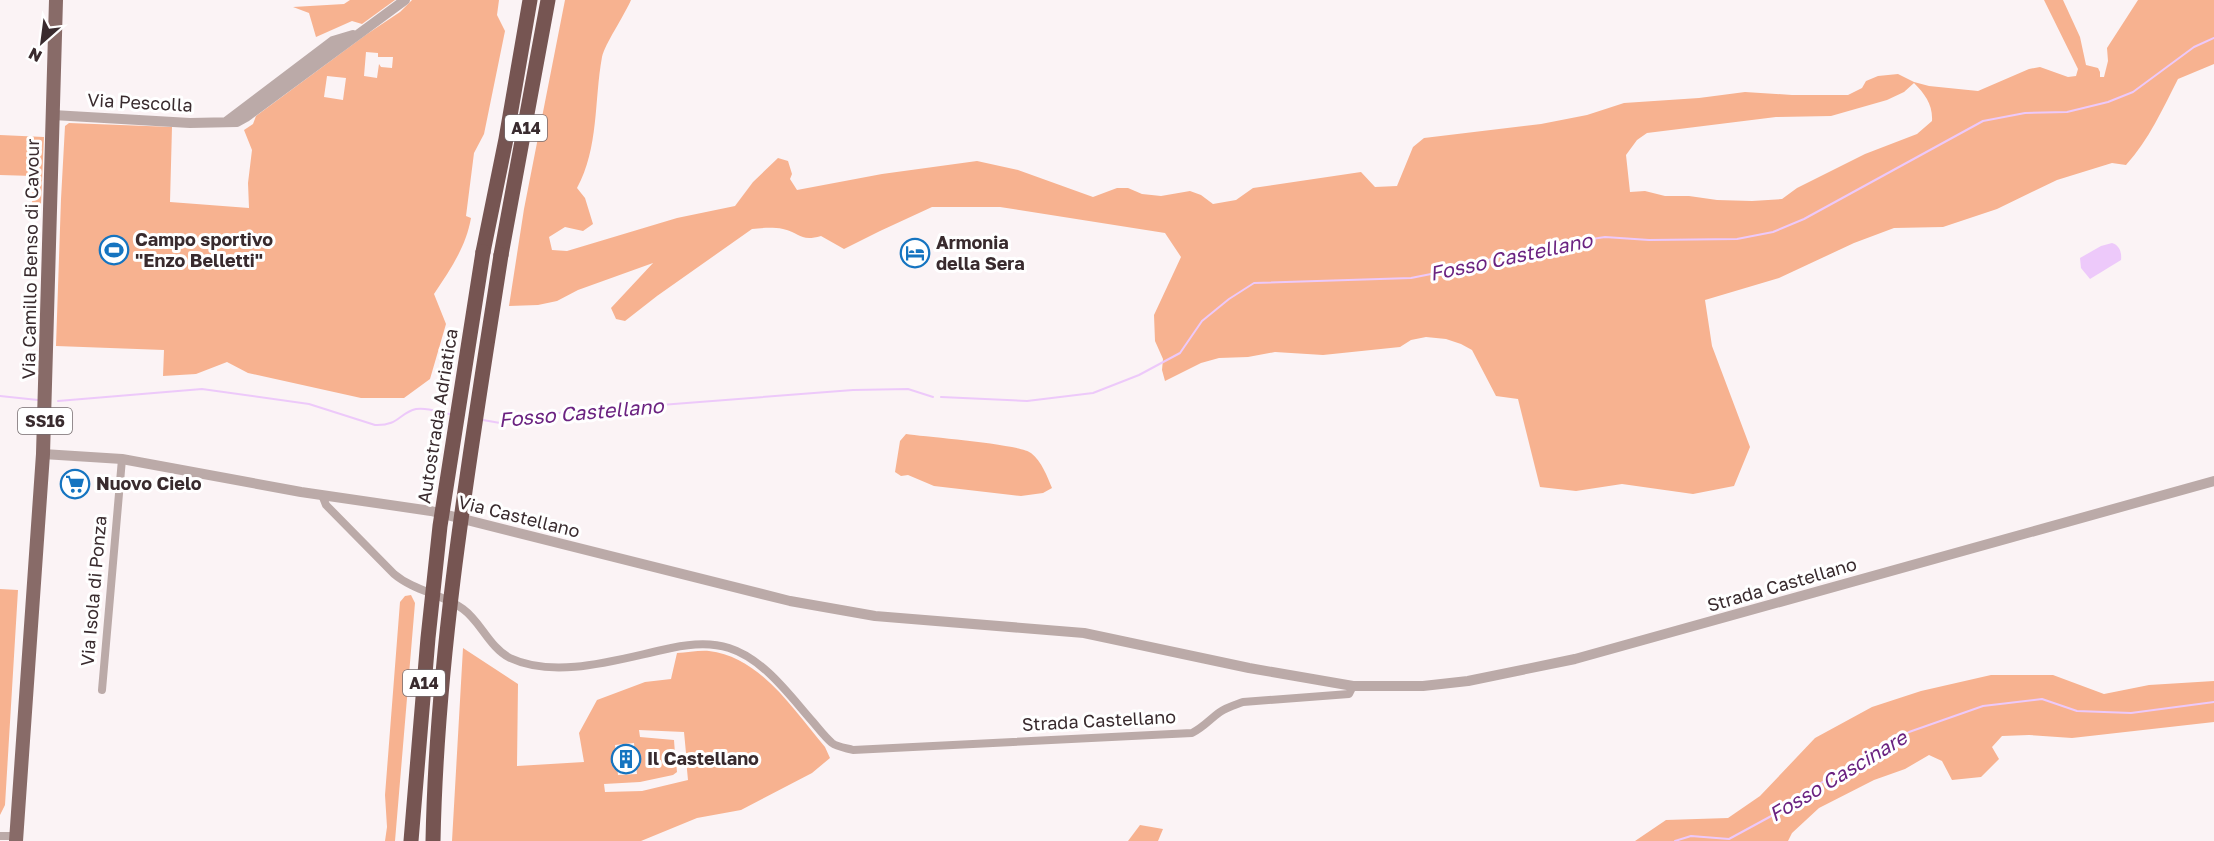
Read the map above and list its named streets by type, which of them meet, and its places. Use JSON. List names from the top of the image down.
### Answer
{
  "streets": {
    "highway": ["A14", "Autostrada Adriatica"],
    "main road": ["Via Camillo Benso di Cavour", "SS16"],
    "street": [
      "Via Pescolla",
      "Via Castellano",
      "Strada Castellano",
      "Via Isola di Ponza"
    ]
  },
  "crossings": [
    ["Via Pescolla", "Via Camillo Benso di Cavour"],
    ["Via Camillo Benso di Cavour", "Via Castellano"],
    ["Via Castellano", "Strada Castellano"],
    ["Via Castellano", "Via Isola di Ponza"]
  ],
  "water": ["Fosso Castellano", "Fosso Cascinare"],
  "places": {
    "sports": ["Campo sportivo \"Enzo Belletti\""],
    "hotel": ["Armonia della Sera"],
    "supermarket": ["Nuovo Cielo"],
    "building": ["Il Castellano"]
  },
  "north": "bottom left"
}
